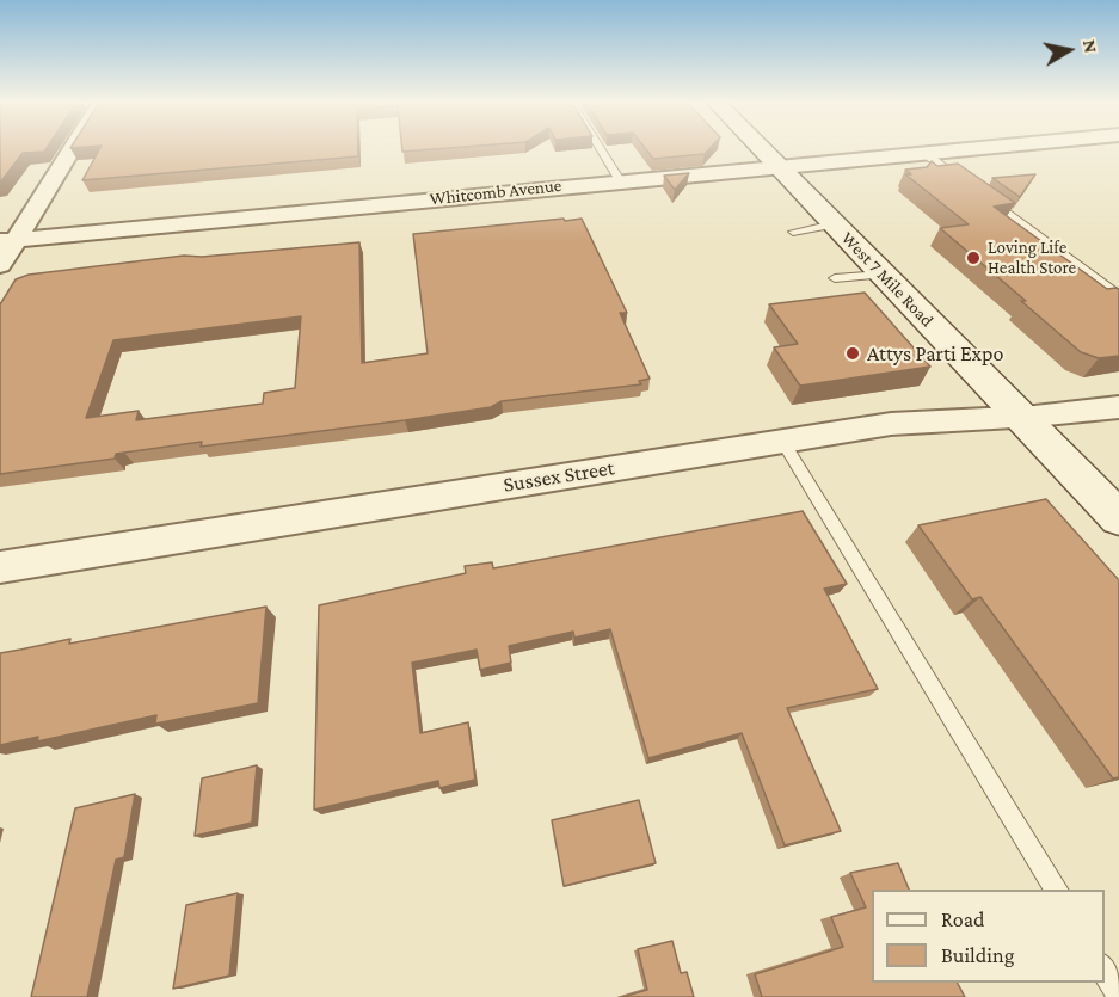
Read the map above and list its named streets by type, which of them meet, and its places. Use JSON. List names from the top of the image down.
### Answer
{
  "streets": {
    "main road": ["West 7 Mile Road"],
    "street": ["Whitcomb Avenue", "Sussex Street"]
  },
  "crossings": [
    ["Whitcomb Avenue", "West 7 Mile Road"],
    ["West 7 Mile Road", "Sussex Street"]
  ],
  "places": ["Loving Life Health Store", "Attys Parti Expo"],
  "legend": ["Road", "Building"],
  "north": "right"
}
